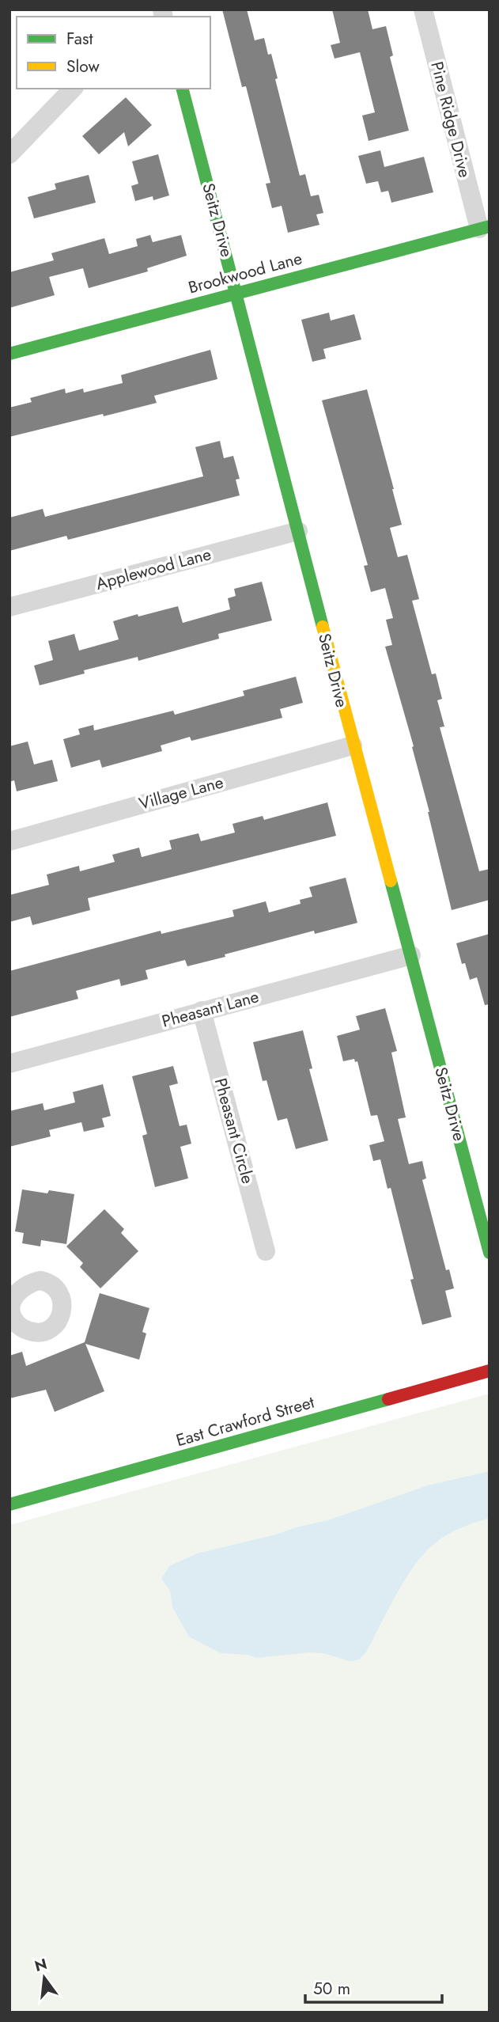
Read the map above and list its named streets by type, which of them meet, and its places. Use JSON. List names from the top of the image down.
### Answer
{
  "streets": {
    "street": [
      "Pine Ridge Drive",
      "Seitz Drive",
      "Brookwood Lane",
      "Applewood Lane",
      "Village Lane",
      "Pheasant Lane",
      "Pheasant Circle",
      "East Crawford Street"
    ]
  },
  "crossings": [
    ["Pine Ridge Drive", "Brookwood Lane"],
    ["Seitz Drive", "Brookwood Lane"],
    ["Seitz Drive", "Applewood Lane"],
    ["Seitz Drive", "Village Lane"],
    ["Seitz Drive", "Pheasant Lane"],
    ["Pheasant Lane", "Pheasant Circle"]
  ],
  "legend": ["Fast", "Slow"],
  "scale_bar": "50 m",
  "north": "top"
}
